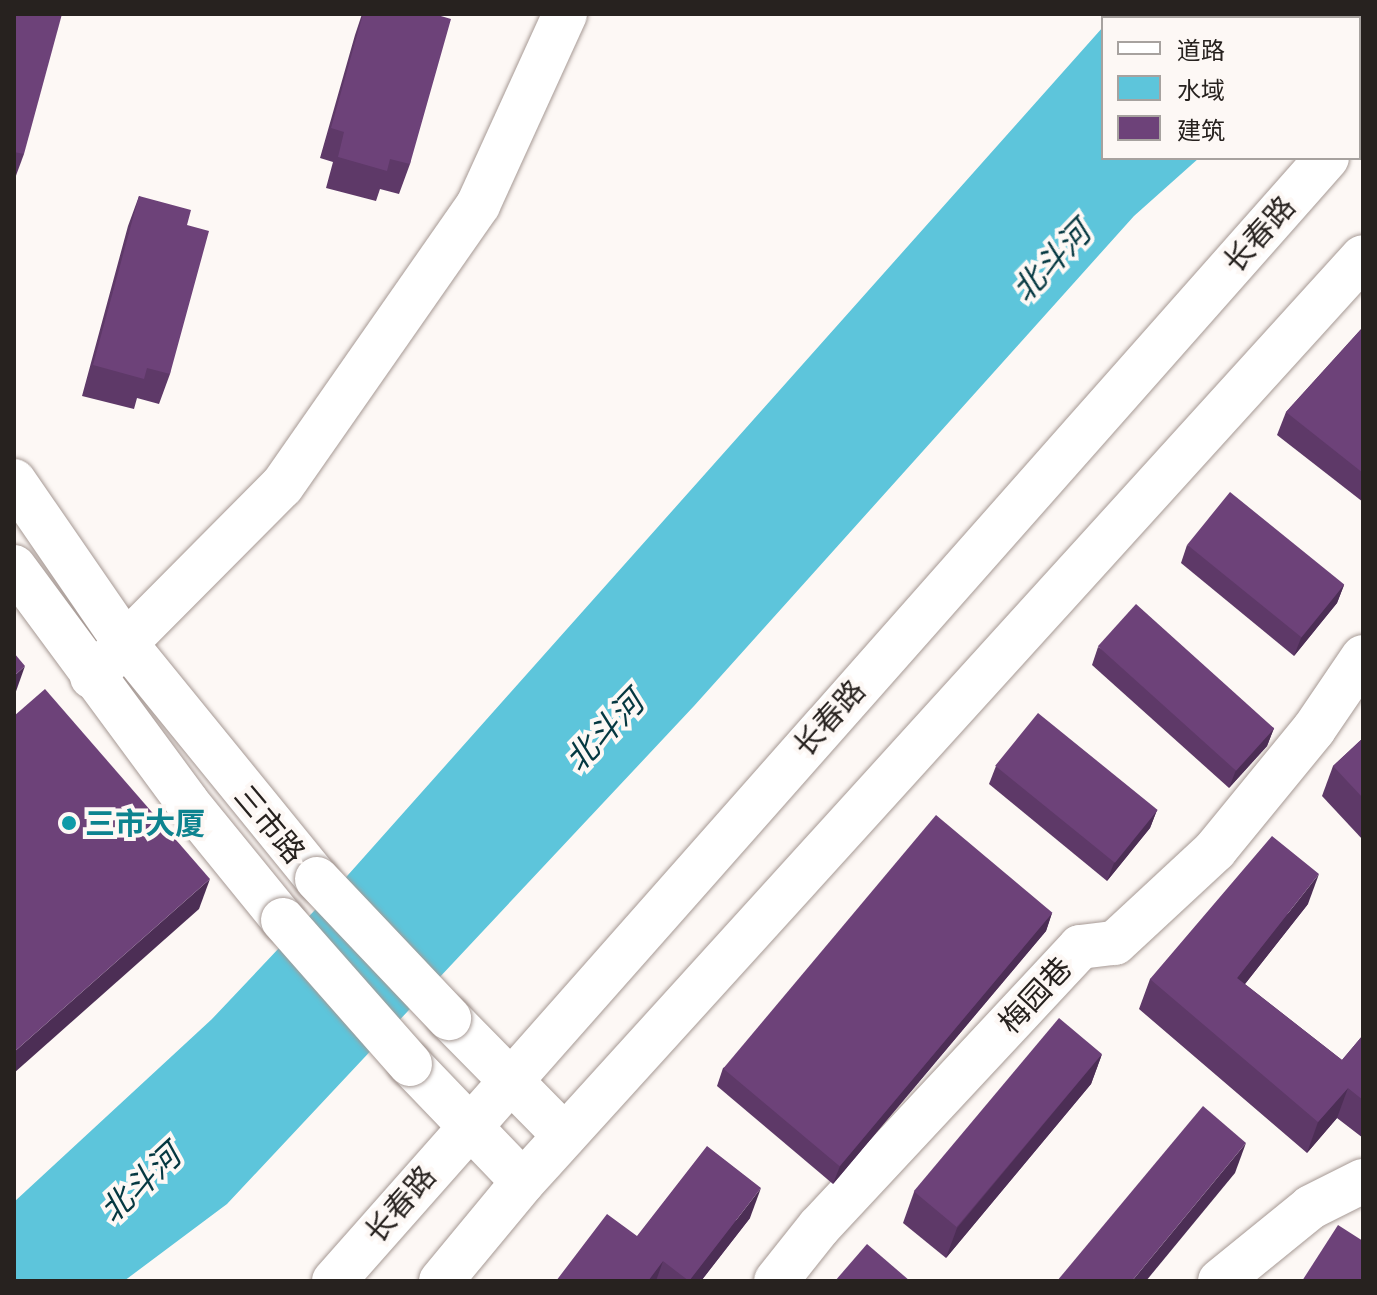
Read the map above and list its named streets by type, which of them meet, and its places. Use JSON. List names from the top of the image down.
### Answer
{
  "streets": {
    "street": ["长春路", "三市路", "梅园巷"]
  },
  "crossings": [
    ["长春路", "三市路"]
  ],
  "water": ["北斗河"],
  "places": ["三市大厦"],
  "legend": ["道路", "水域", "建筑"]
}
